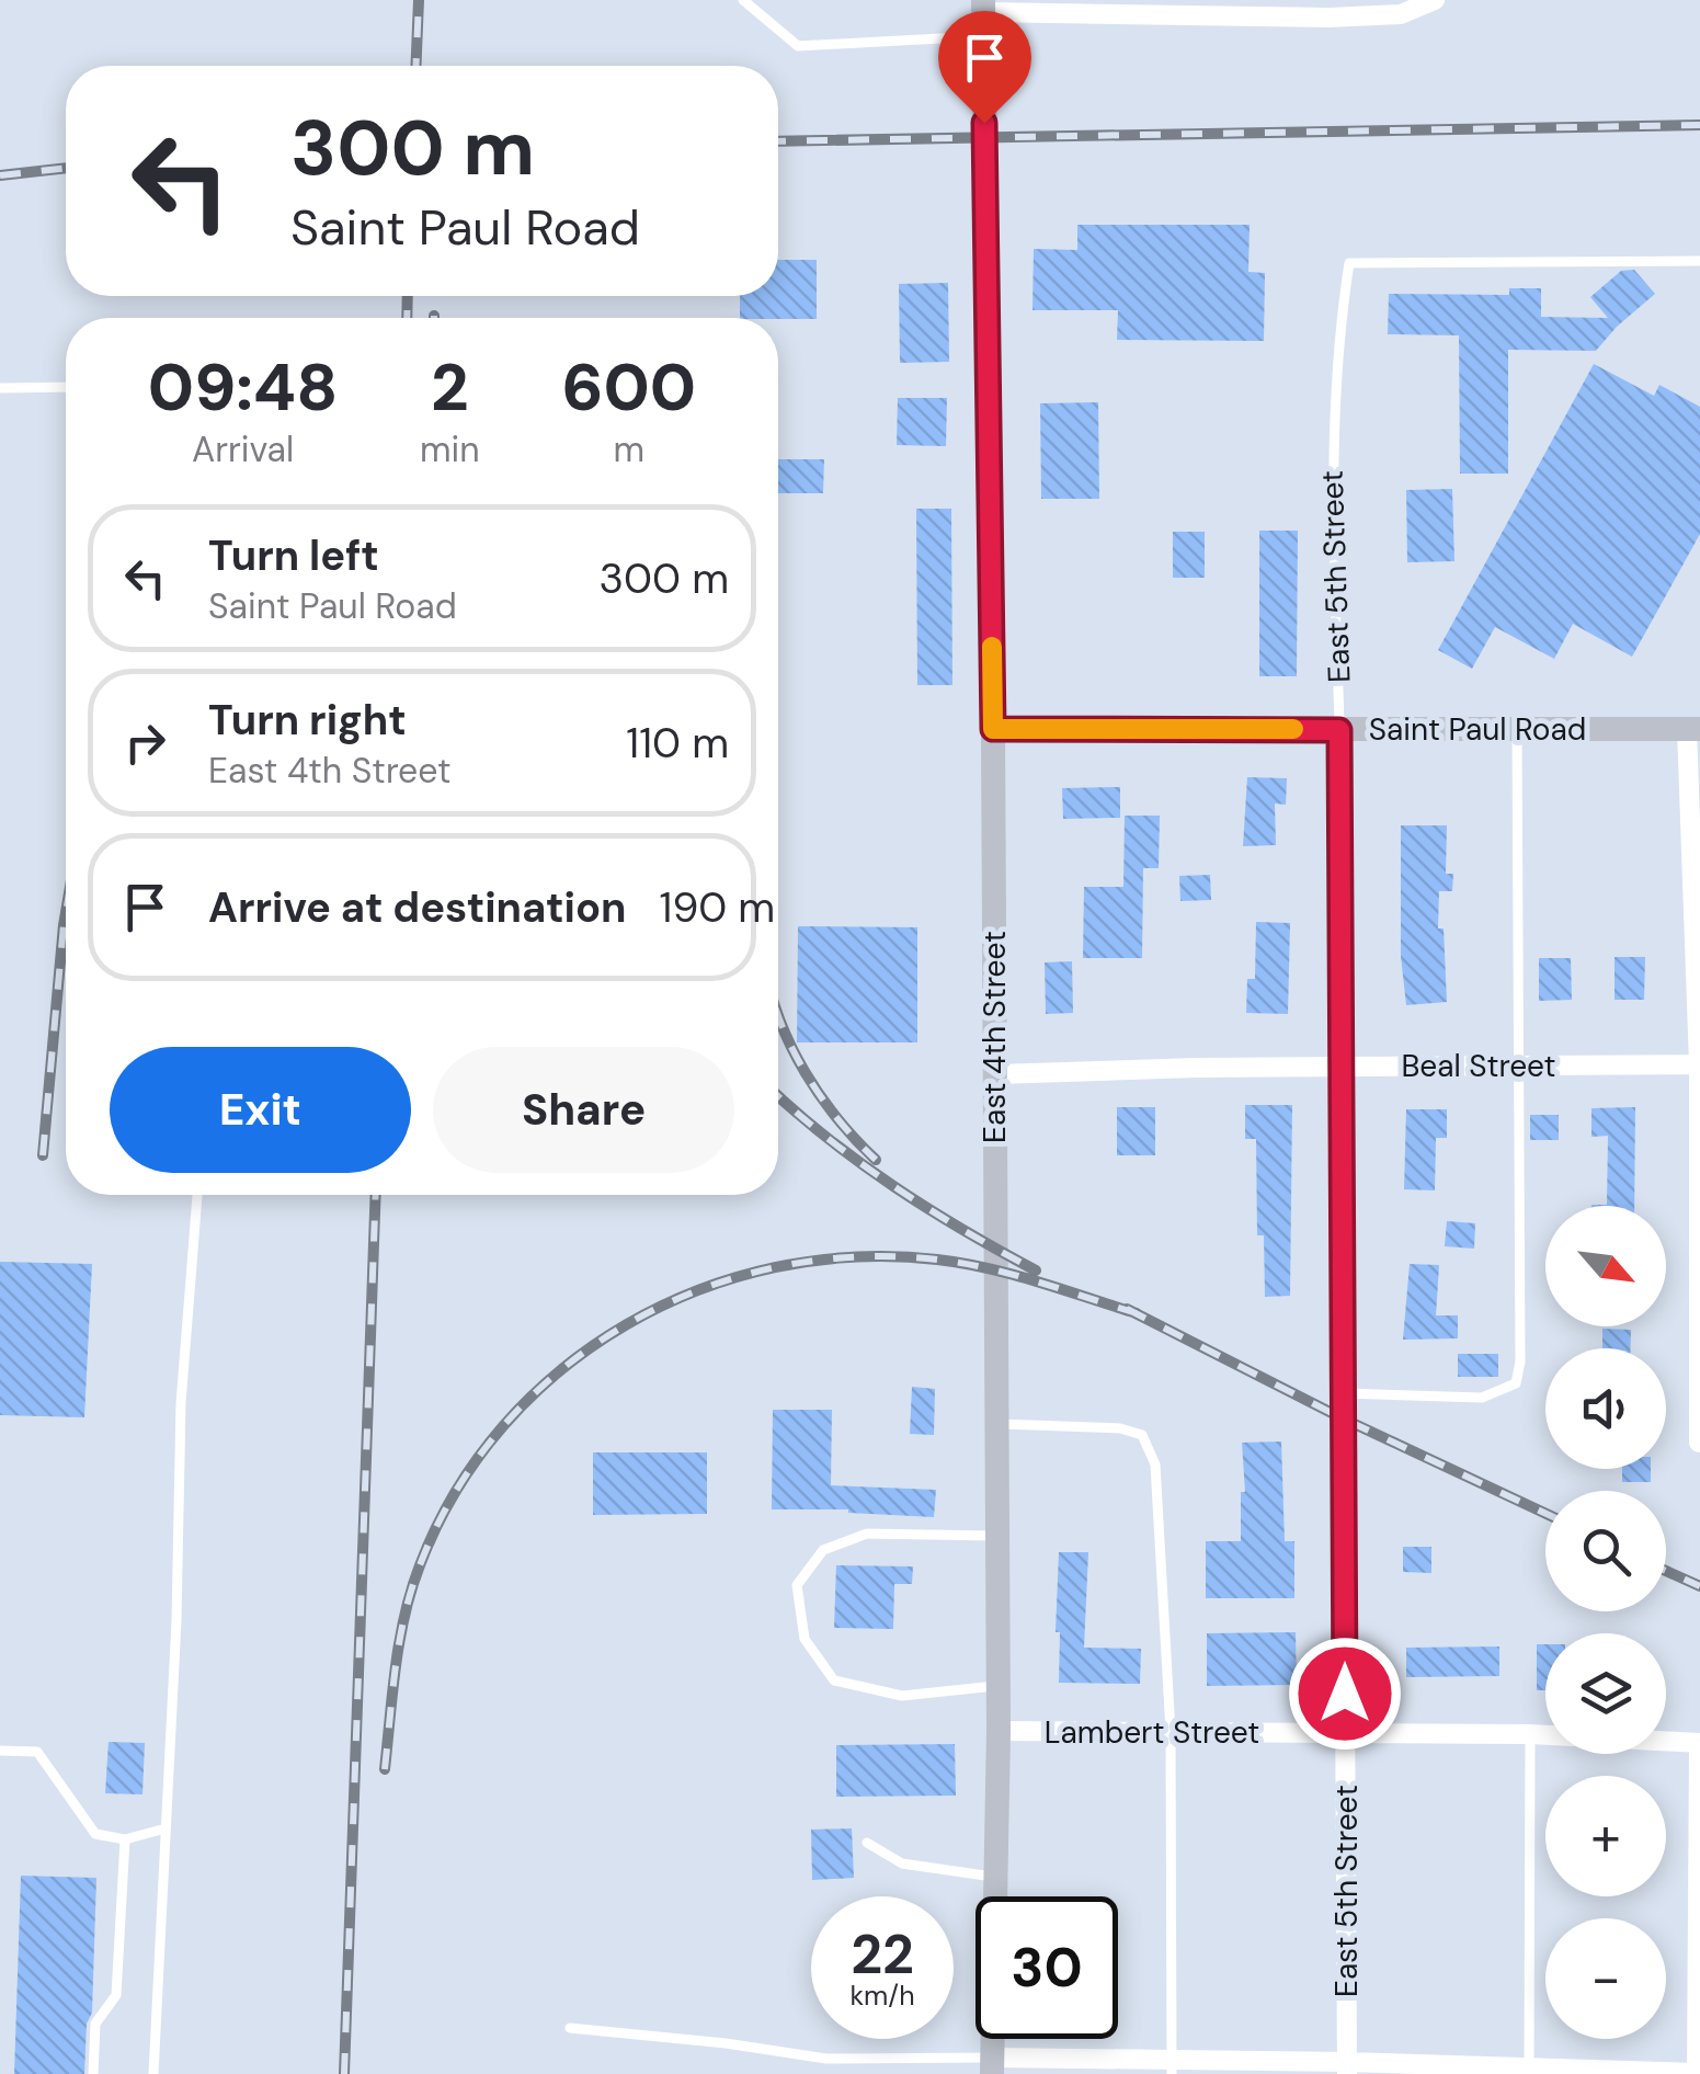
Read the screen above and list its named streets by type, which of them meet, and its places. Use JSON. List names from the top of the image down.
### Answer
{
  "streets": {
    "main road": ["Saint Paul Road", "East 4th Street"],
    "street": ["East 5th Street", "Beal Street", "Lambert Street"]
  },
  "crossings": [
    ["East 5th Street", "Saint Paul Road"],
    ["East 5th Street", "Beal Street"],
    ["East 5th Street", "Lambert Street"],
    ["Saint Paul Road", "East 4th Street"],
    ["East 4th Street", "Beal Street"],
    ["East 4th Street", "Lambert Street"]
  ],
  "north": "bottom right",
  "page": {
    "turn": ["300 m", "Saint Paul Road"],
    "eta": [
      "09:48",
      "Arrival",
      "2",
      "min",
      "600",
      "m"
    ],
    "list": [
      {
        "name": "Turn left",
        "note": "Saint Paul Road",
        "value": "300 m"
      },
      {
        "name": "Turn right",
        "note": "East 4th Street",
        "value": "110 m"
      },
      {
        "name": "Arrive at destination",
        "value": "190 m"
      }
    ],
    "buttons": ["Exit", "Share"],
    "map_buttons": ["+", "−"],
    "speed": "22 km/h",
    "limit": "30"
  }
}
